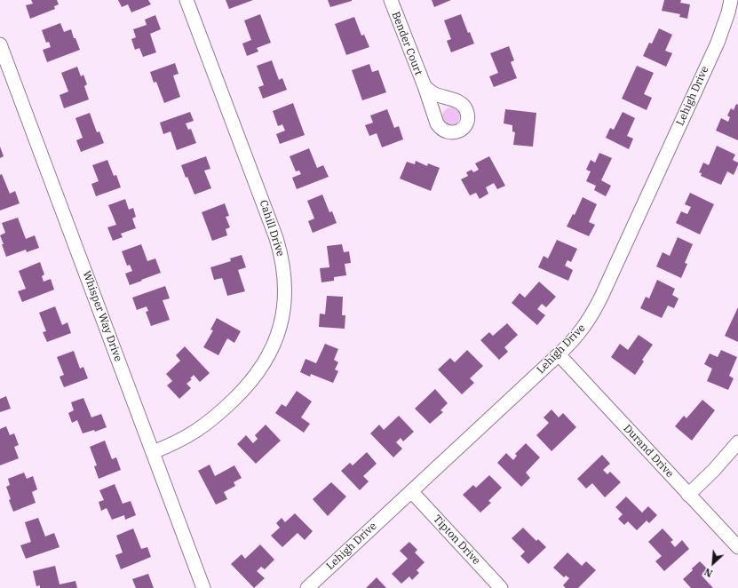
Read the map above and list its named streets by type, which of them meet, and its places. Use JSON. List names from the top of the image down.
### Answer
{
  "streets": {
    "street": [
      "Bender Court",
      "Lehigh Drive",
      "Cahill Drive",
      "Whisper Way Drive",
      "Durand Drive",
      "Tipton Drive"
    ]
  },
  "crossings": [
    ["Lehigh Drive", "Durand Drive"],
    ["Lehigh Drive", "Tipton Drive"],
    ["Cahill Drive", "Whisper Way Drive"]
  ],
  "north": "bottom left"
}
